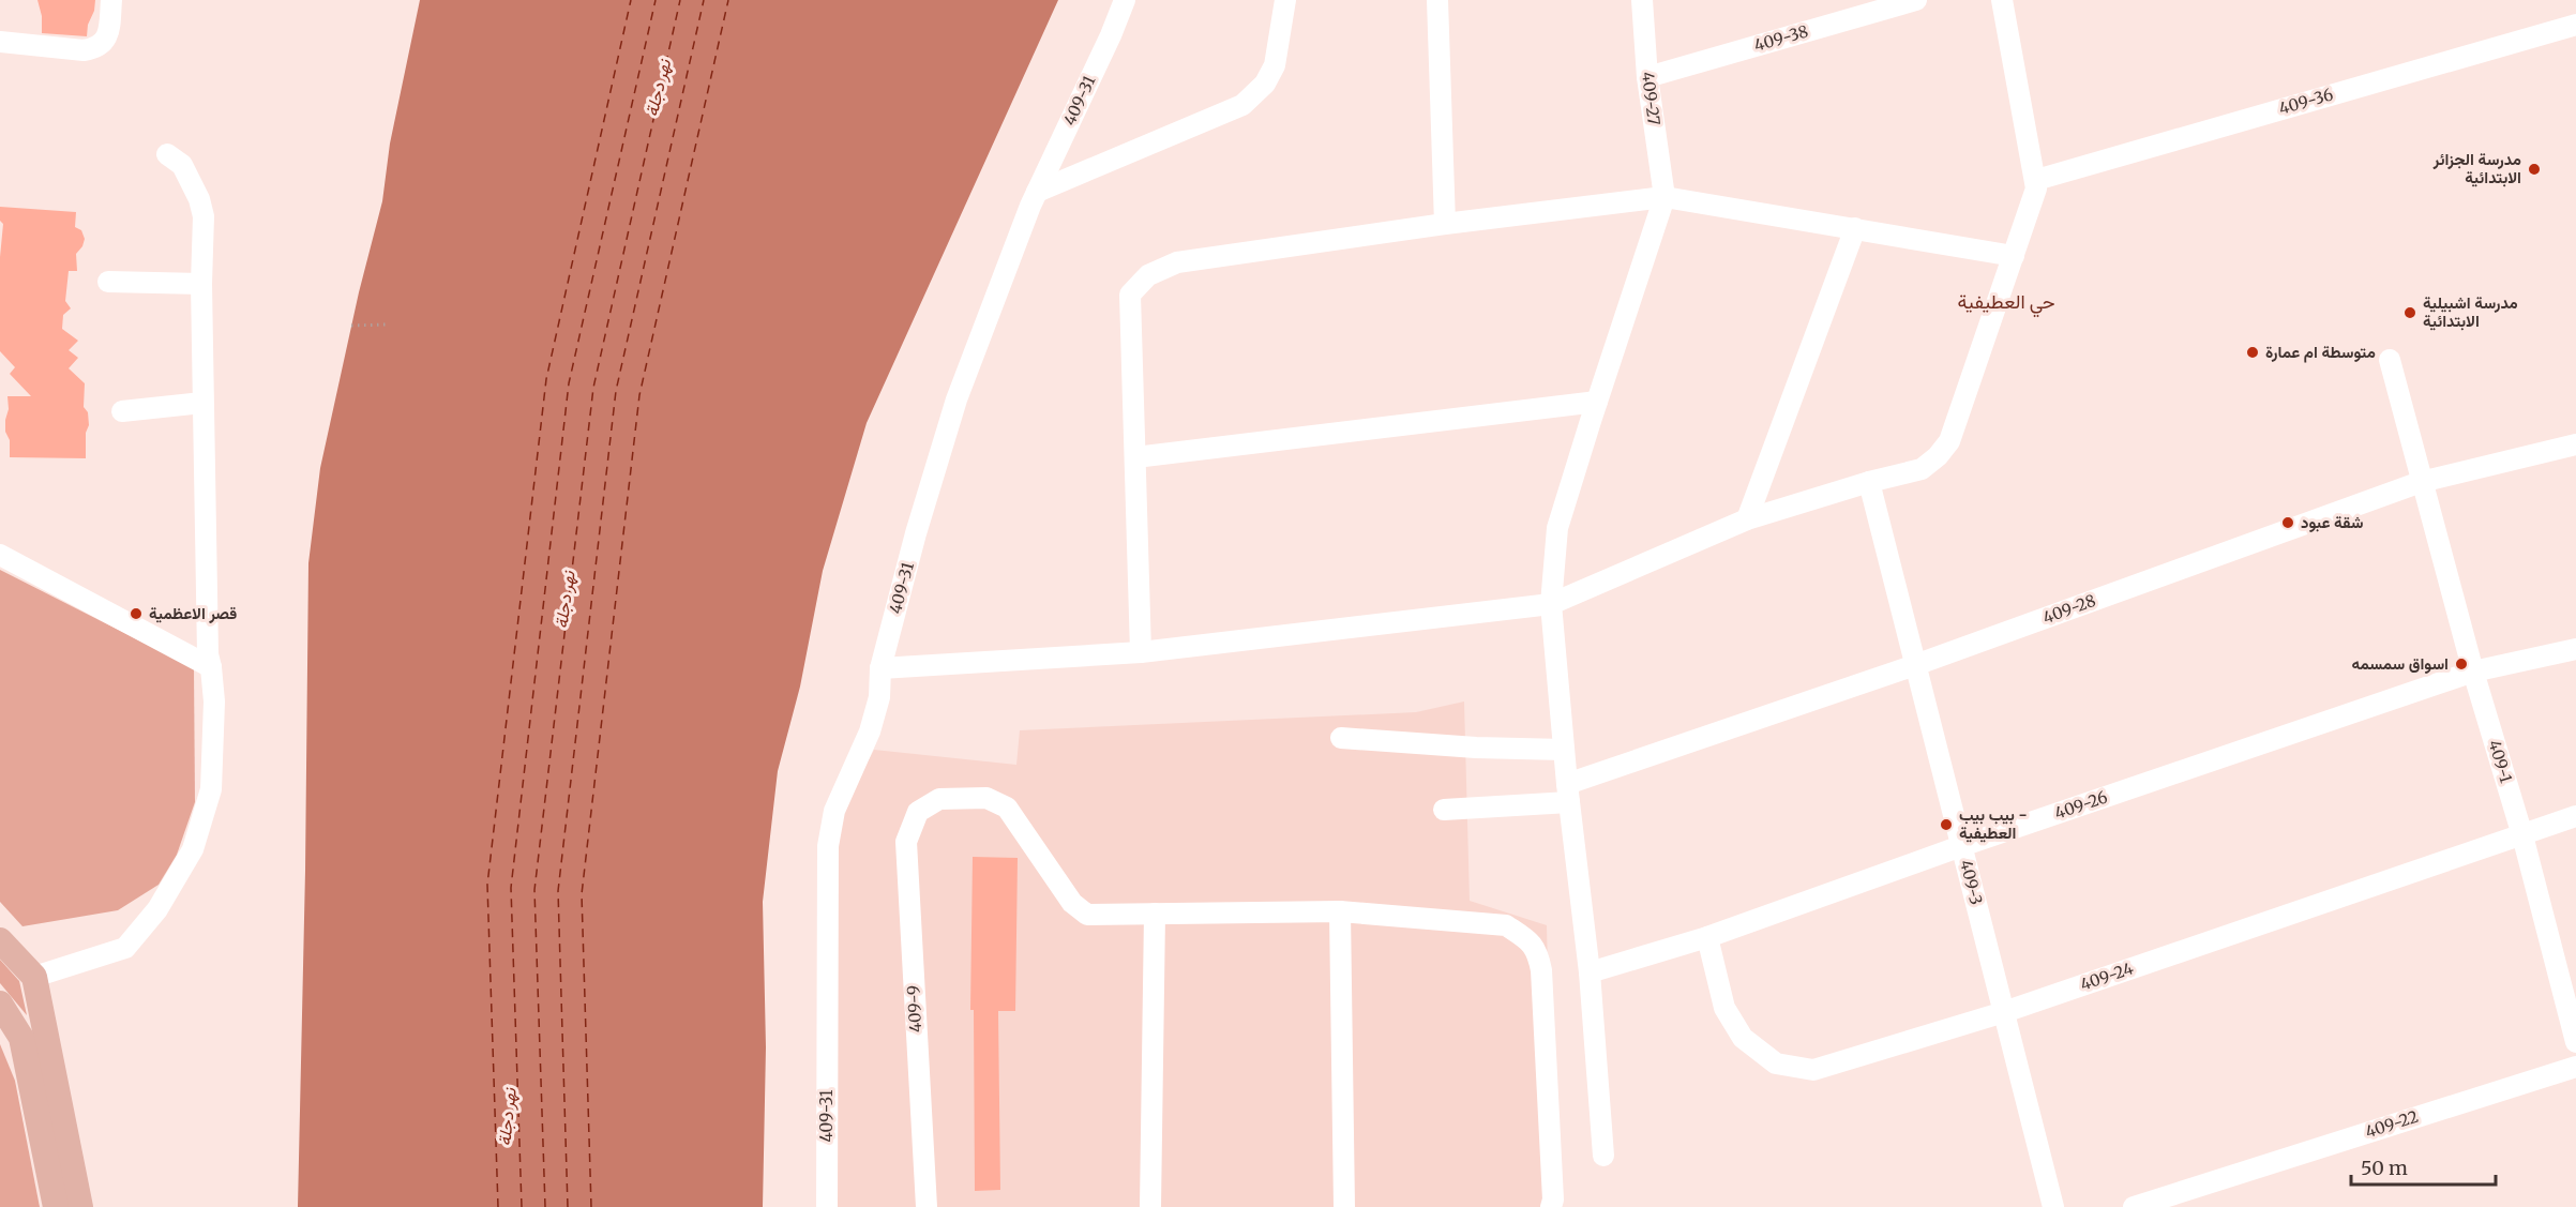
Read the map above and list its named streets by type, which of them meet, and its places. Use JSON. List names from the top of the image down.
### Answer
{
  "streets": {
    "street": [
      "409-38",
      "409-27",
      "409-31",
      "409-36",
      "409-28",
      "409-1",
      "409-26",
      "409-3",
      "409-24",
      "409-9",
      "409-22"
    ]
  },
  "crossings": [
    ["409-38", "409-27"],
    ["409-28", "409-1"],
    ["409-28", "409-3"],
    ["409-1", "409-26"],
    ["409-1", "409-24"],
    ["409-26", "409-3"],
    ["409-26", "409-24"],
    ["409-3", "409-24"]
  ],
  "districts": ["حي العطيفية"],
  "water": ["نهر دجلة"],
  "places": [
    "مدرسة الجزائر الابتدائية",
    "مدرسة اشبيلية الابتدائية",
    "متوسطة ام عمارة",
    "شقة عبود",
    "قصر الاعظمية",
    "اسواق سمسمه",
    "بيب بيب - العطيفية"
  ],
  "scale_bar": "50 m"
}
